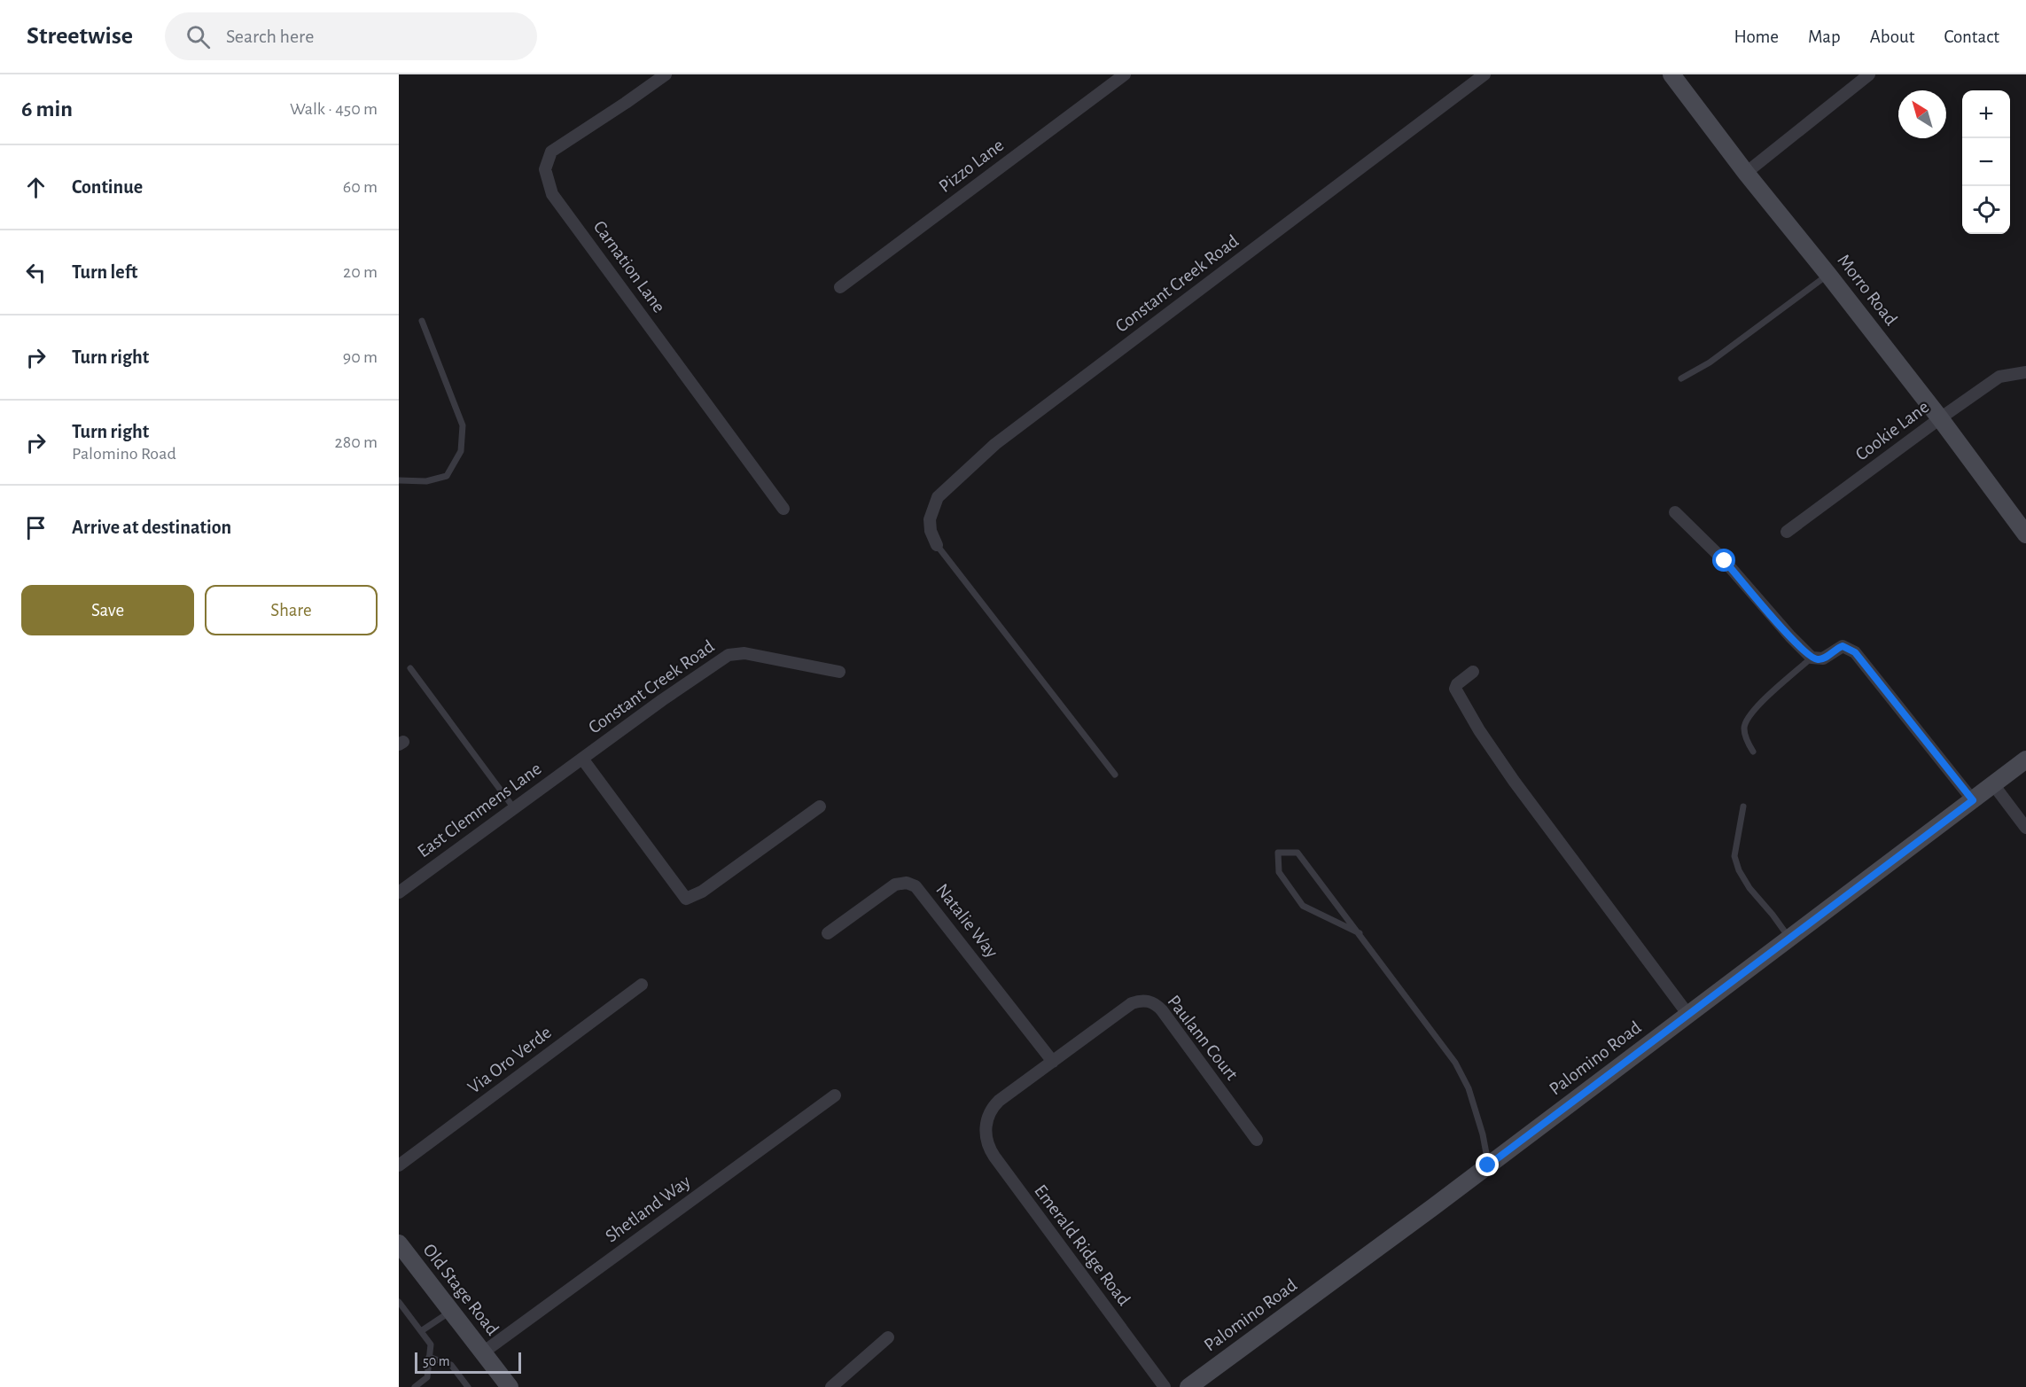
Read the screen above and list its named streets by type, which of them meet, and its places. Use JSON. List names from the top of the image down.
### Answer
{
  "streets": {
    "street": [
      "Pizzo Lane",
      "Carnation Lane",
      "Constant Creek Road",
      "Morro Road",
      "Cookie Lane",
      "East Clemmens Lane",
      "Natalie Way",
      "Paulann Court",
      "Palomino Road",
      "Via Oro Verde",
      "Shetland Way",
      "Emerald Ridge Road",
      "Old Stage Road"
    ]
  },
  "crossings": [
    ["Constant Creek Road", "East Clemmens Lane"],
    ["Morro Road", "Cookie Lane"],
    ["Natalie Way", "Paulann Court"],
    ["Natalie Way", "Emerald Ridge Road"],
    ["Paulann Court", "Emerald Ridge Road"],
    ["Shetland Way", "Old Stage Road"]
  ],
  "scale_bar": "50 m",
  "north": "top left",
  "page": {
    "header": "Streetwise",
    "search": "Search here",
    "nav": [
      "Home",
      "Map",
      "About",
      "Contact"
    ],
    "heading": ["6 min", "Walk · 450 m"],
    "map_buttons": ["+", "−"],
    "list": [
      ["Continue", "60 m"],
      ["Turn left", "20 m"],
      ["Turn right", "90 m"],
      ["Turn right", "Palomino Road", "280 m"],
      "Arrive at destination"
    ],
    "buttons": ["Save", "Share"],
    "scale": "50 m"
  }
}
